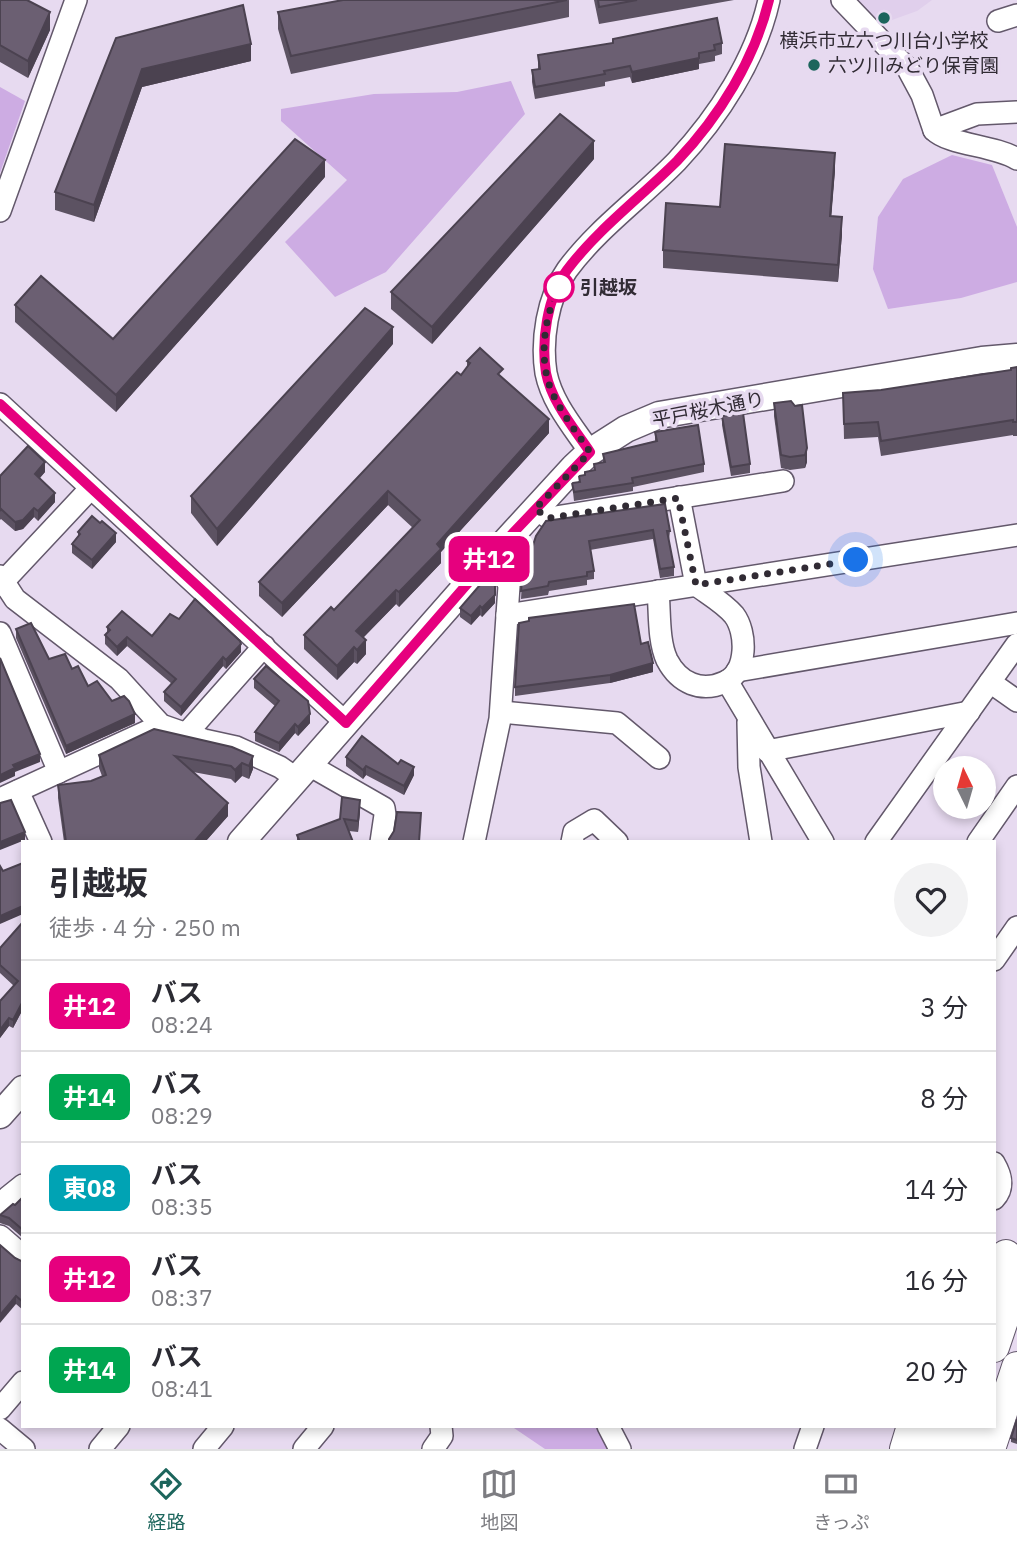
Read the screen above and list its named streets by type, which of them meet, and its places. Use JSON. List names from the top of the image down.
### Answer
{
  "streets": {
    "main road": ["平戸桜木通り"]
  },
  "places": ["横浜市立六つ川台小学校", "六ツ川みどり保育園", "引越坂"],
  "lines": ["bus line 井12"],
  "north": "top",
  "page": {
    "on_map": "井12",
    "heading": ["引越坂", "徒歩 · 4 分 · 250 m"],
    "list": [
      {
        "mark": "井12",
        "name": "バス",
        "note": "08:24",
        "value": "3 分"
      },
      {
        "mark": "井14",
        "name": "バス",
        "note": "08:29",
        "value": "8 分"
      },
      {
        "mark": "東08",
        "name": "バス",
        "note": "08:35",
        "value": "14 分"
      },
      {
        "mark": "井12",
        "name": "バス",
        "note": "08:37",
        "value": "16 分"
      },
      {
        "mark": "井14",
        "name": "バス",
        "note": "08:41",
        "value": "20 分"
      }
    ],
    "tabs": ["経路", "地図", "きっぷ"]
  }
}
